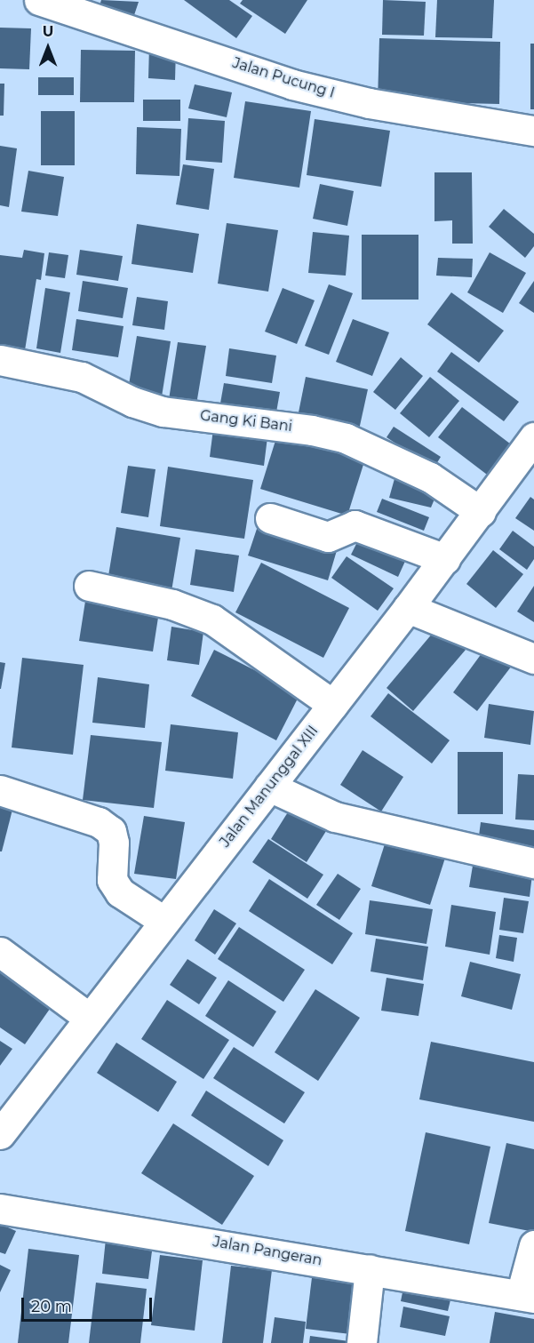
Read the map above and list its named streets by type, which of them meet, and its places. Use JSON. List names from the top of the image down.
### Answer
{
  "streets": {
    "street": [
      "Jalan Pucung I",
      "Gang Ki Bani",
      "Jalan Manunggal XIII",
      "Jalan Pangeran"
    ]
  },
  "crossings": [
    ["Gang Ki Bani", "Jalan Manunggal XIII"]
  ],
  "scale_bar": "20 m",
  "north": "top"
}
